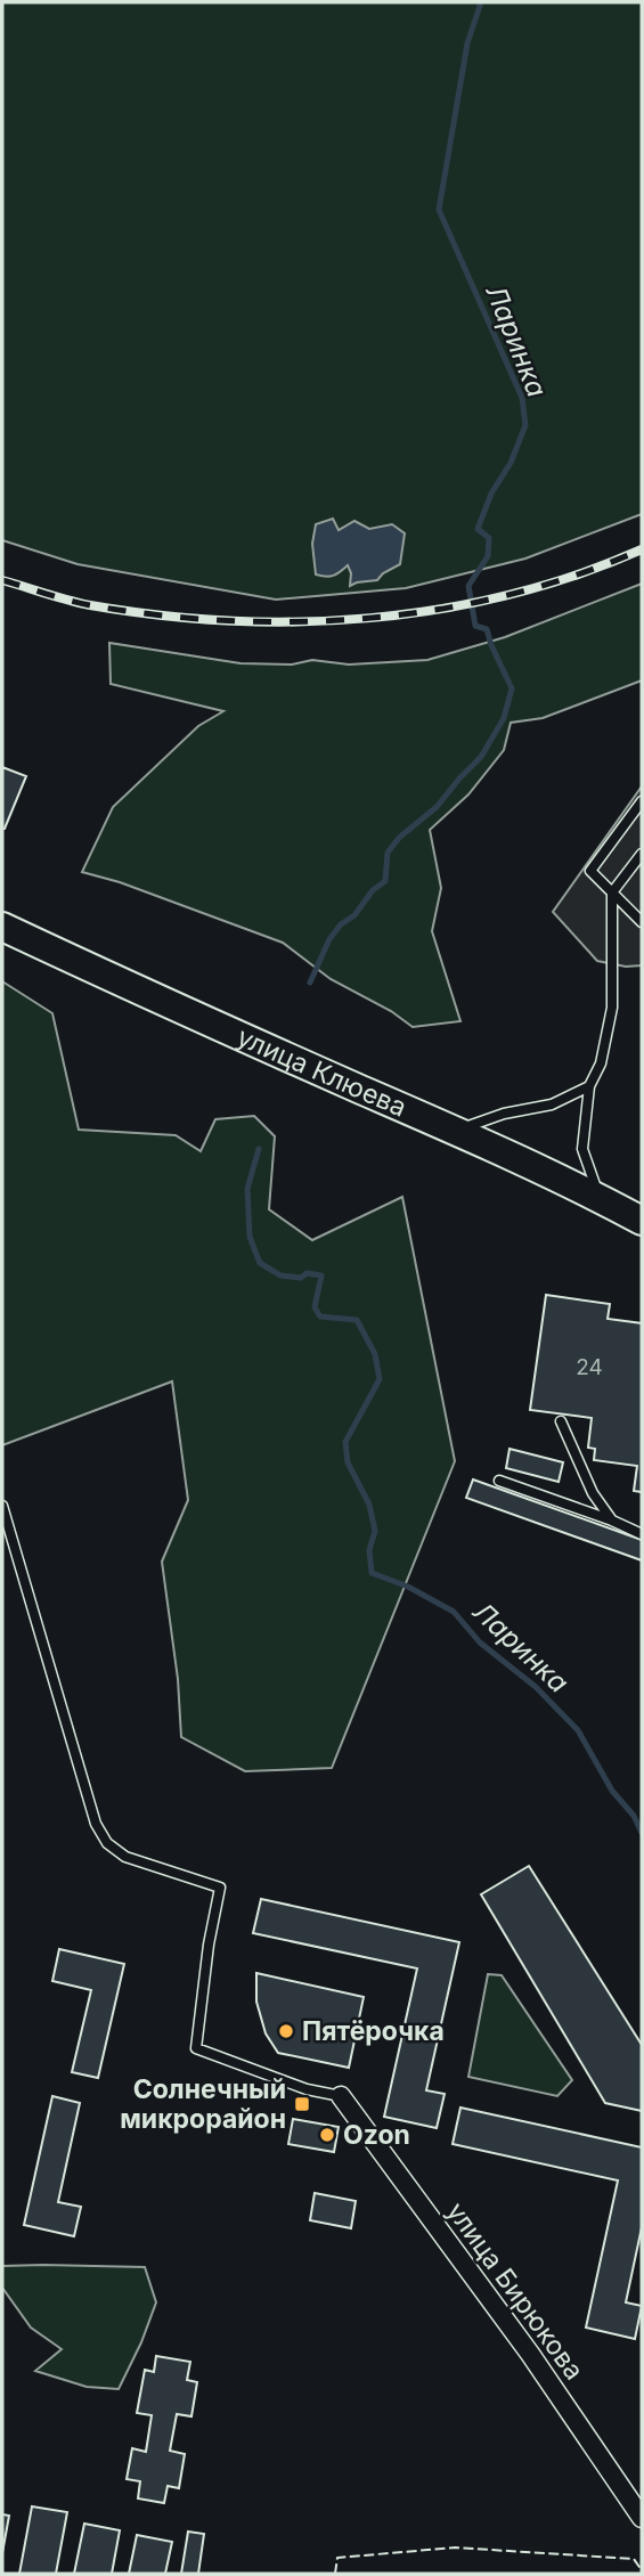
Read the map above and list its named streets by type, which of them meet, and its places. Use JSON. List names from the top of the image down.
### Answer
{
  "streets": {
    "main road": ["улица Клюева"],
    "street": ["улица Бирюкова"]
  },
  "water": ["Ларинка"],
  "places": {
    "other": ["Пятёрочка", "Ozon"],
    "transit": ["Солнечный микрорайон"]
  },
  "house_numbers": ["24"]
}
